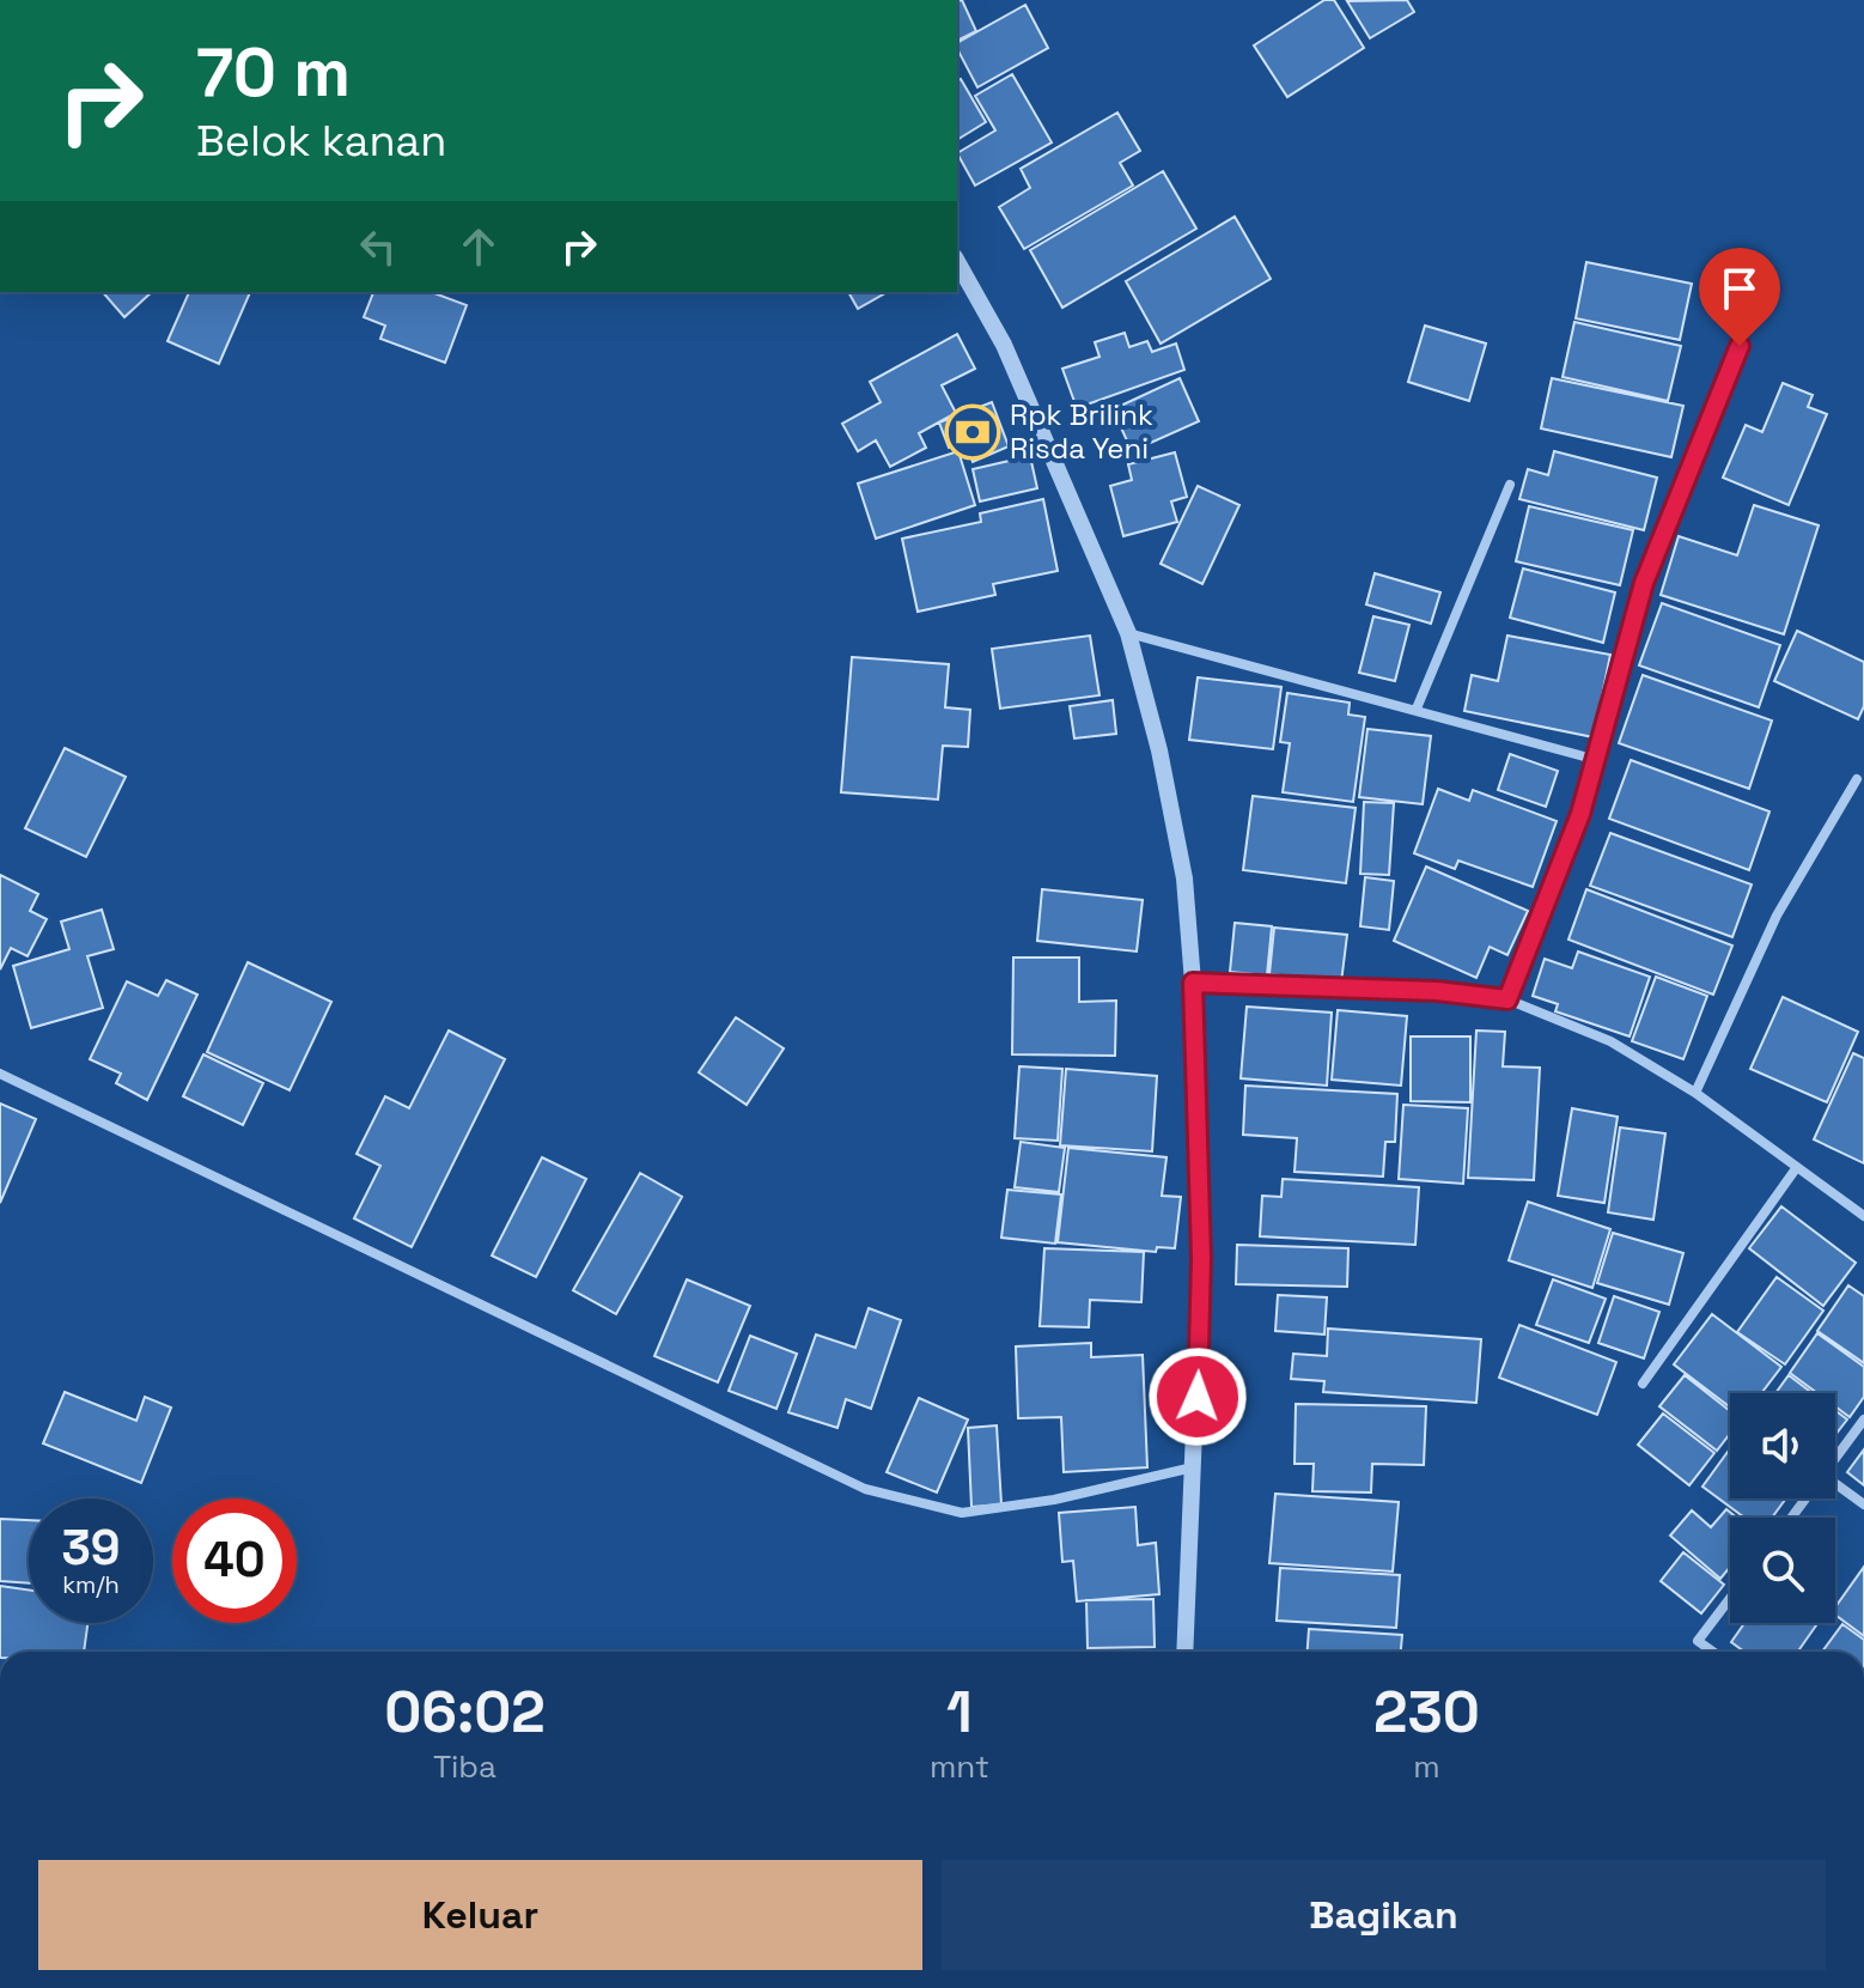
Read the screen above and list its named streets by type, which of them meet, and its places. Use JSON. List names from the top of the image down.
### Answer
{
  "places": {
    "bank": ["Rpk Brilink Risda Yeni"]
  },
  "page": {
    "turn": ["70 m", "Belok kanan"],
    "speed": "39 km/h",
    "limit": "40",
    "eta": [
      "06:02",
      "Tiba",
      "1",
      "mnt",
      "230",
      "m"
    ],
    "buttons": ["Keluar", "Bagikan"]
  }
}
